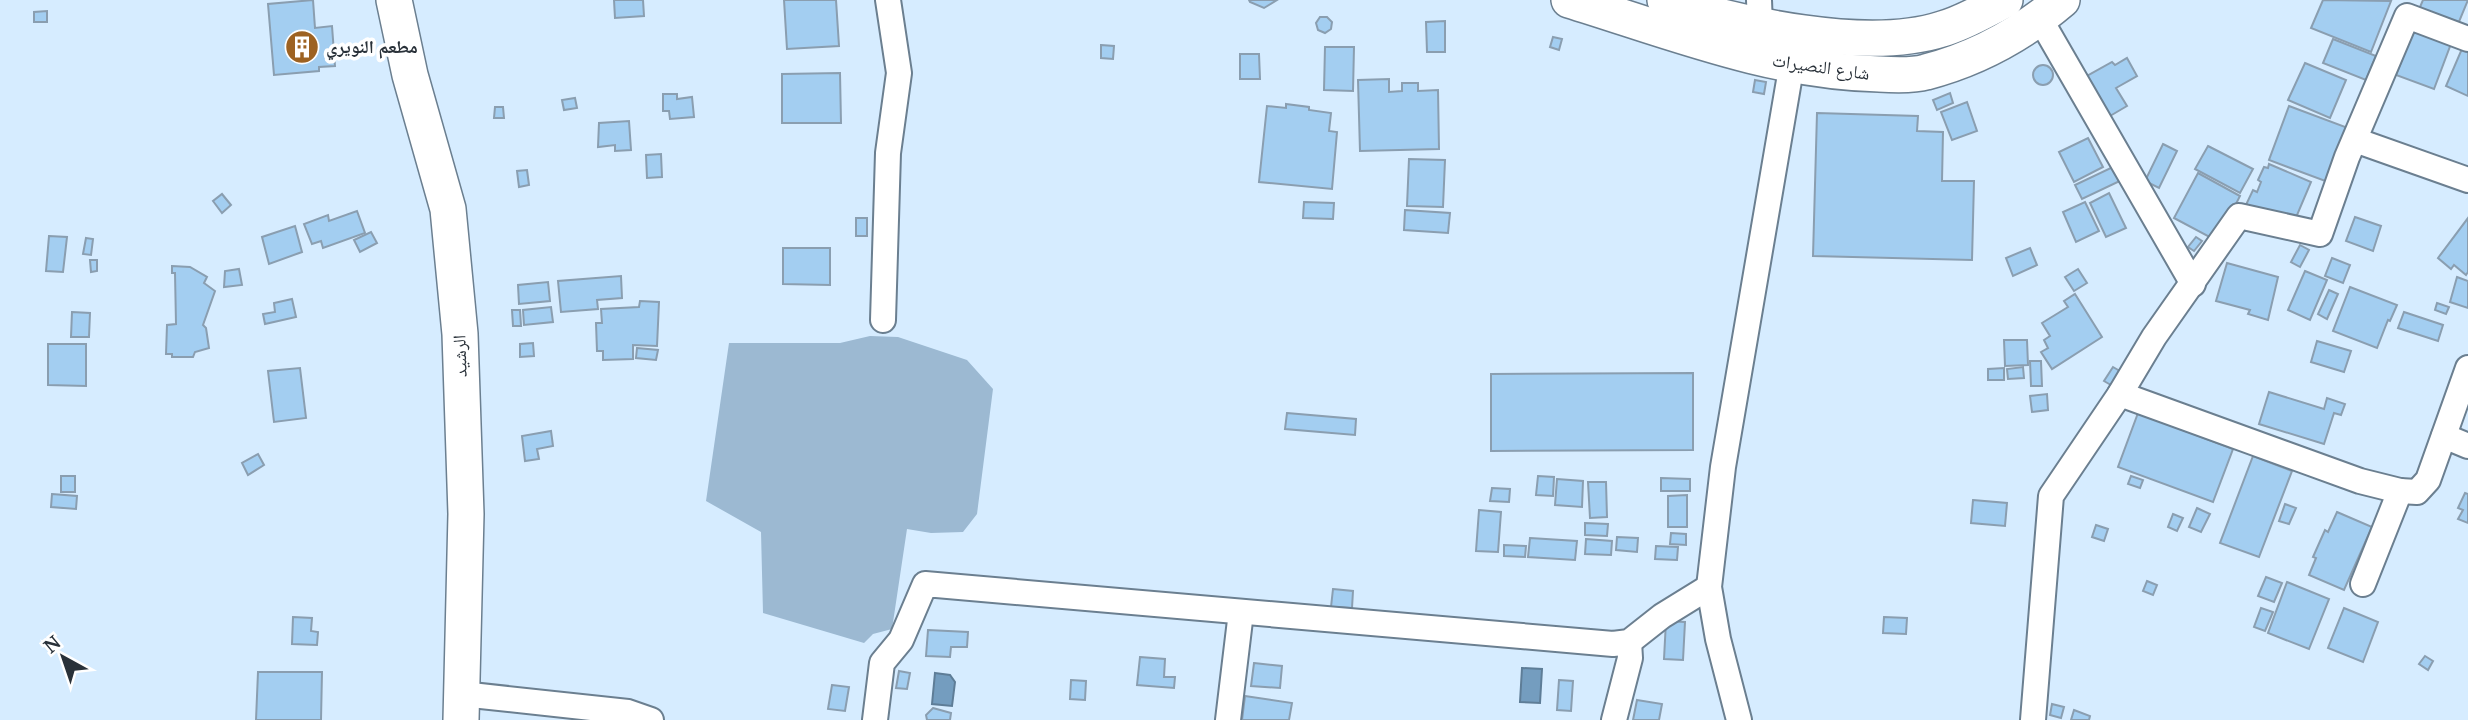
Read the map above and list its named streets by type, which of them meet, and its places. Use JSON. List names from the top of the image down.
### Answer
{
  "streets": {
    "main road": ["شارع النصيرات", "الرشيد"]
  },
  "places": {
    "building": ["مطعم النويري"]
  },
  "north": "top left"
}
